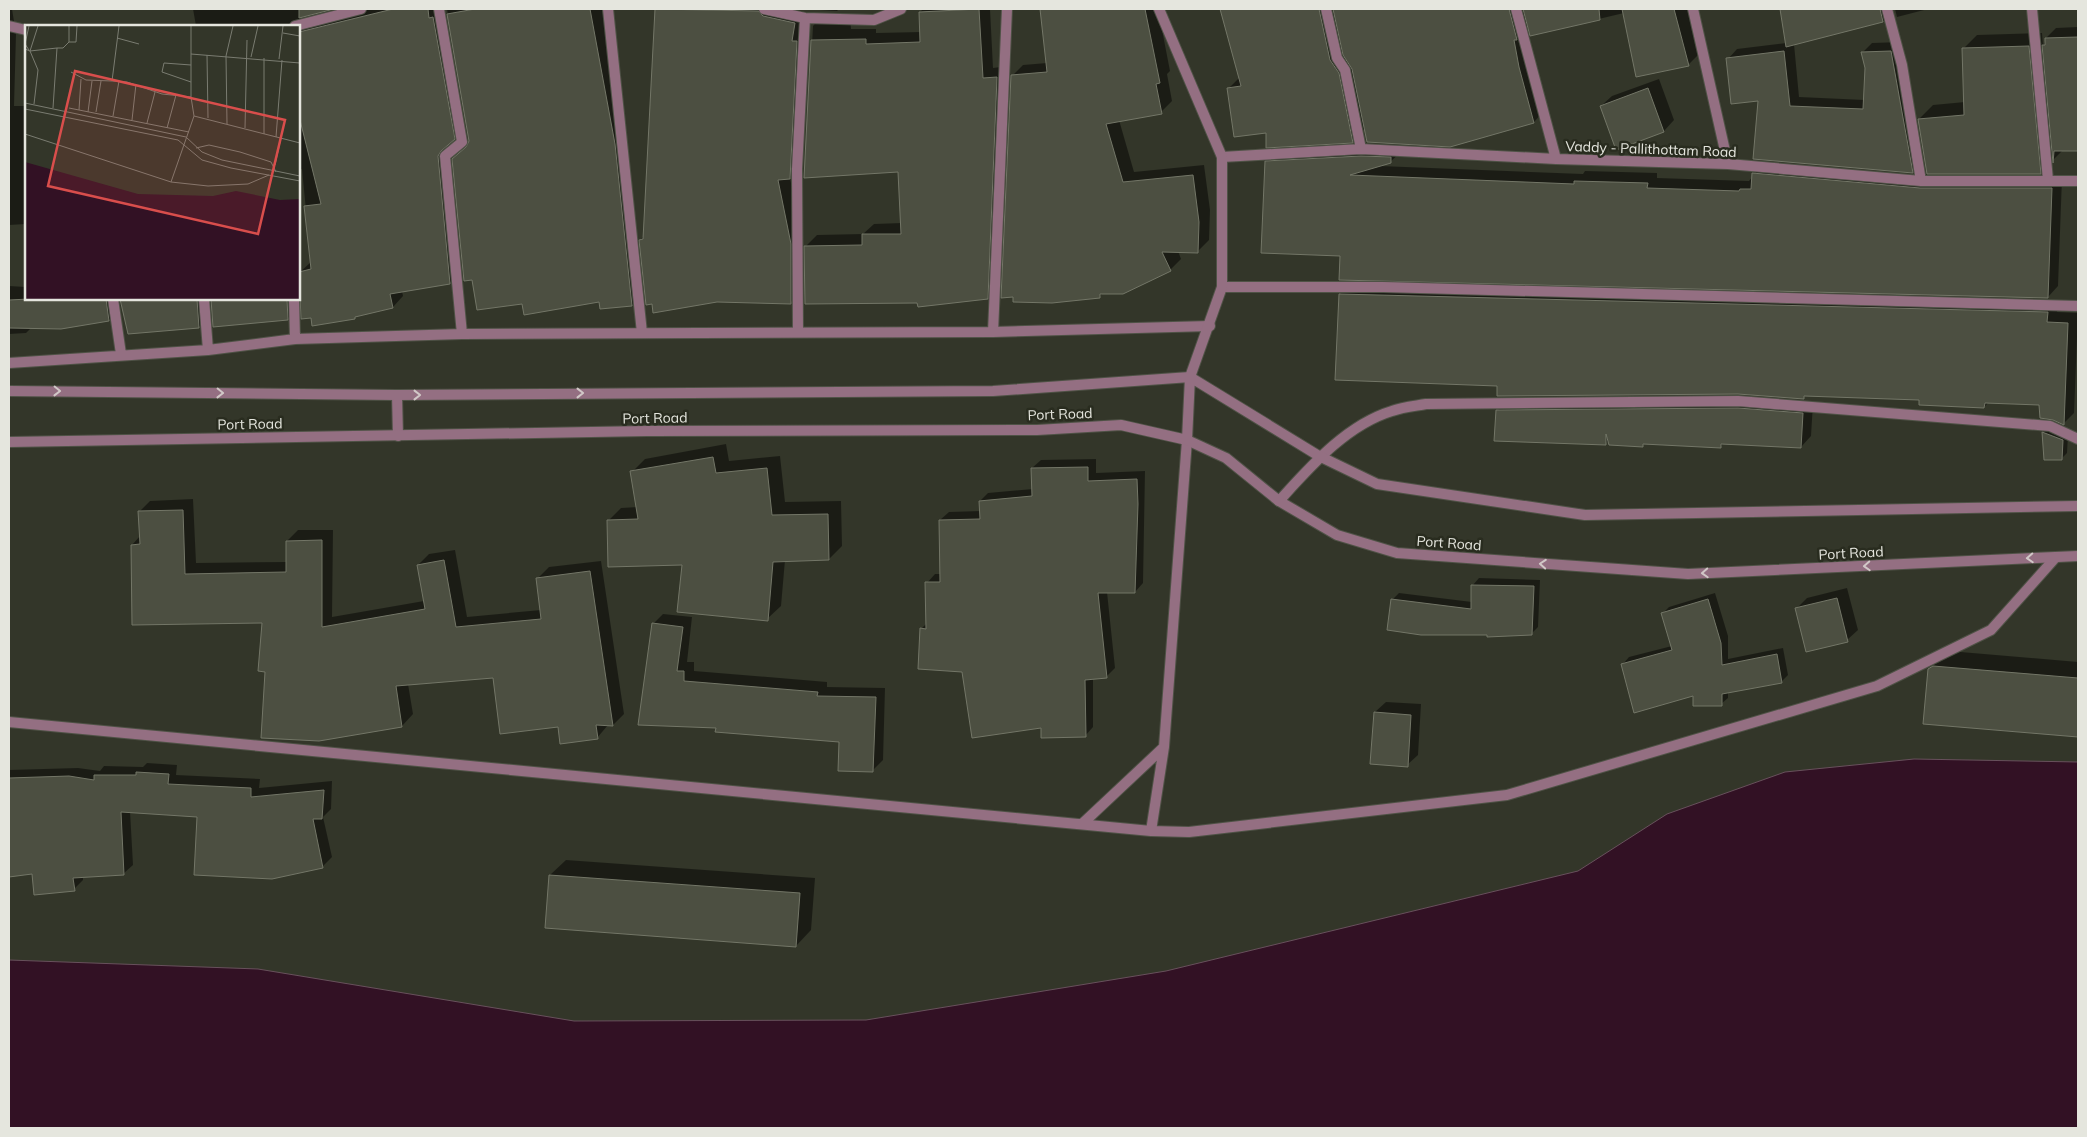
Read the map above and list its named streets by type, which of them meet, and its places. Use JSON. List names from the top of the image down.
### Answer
{
  "streets": {
    "street": ["Vaddy - Pallithottam Road", "Port Road"]
  }
}
